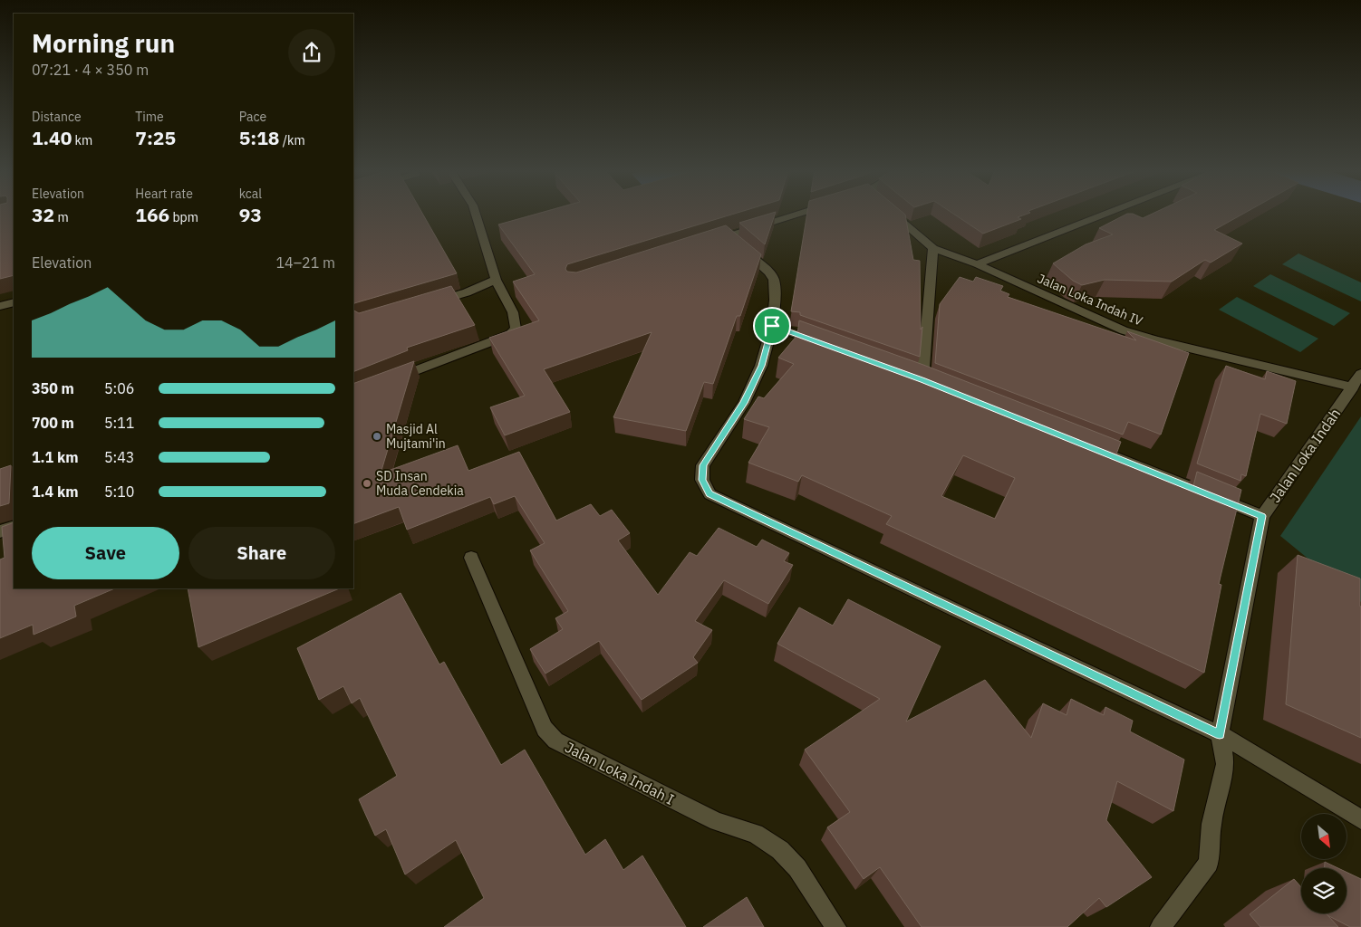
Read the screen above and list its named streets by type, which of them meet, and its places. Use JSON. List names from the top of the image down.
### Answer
{
  "streets": {
    "street": ["Jalan Loka Indah IV", "Jalan Loka Indah", "Jalan Loka Indah I"]
  },
  "crossings": [
    ["Jalan Loka Indah IV", "Jalan Loka Indah"]
  ],
  "places": ["Masjid Al Mujtami'in", "SD Insan Muda Cendekia"],
  "north": "bottom right",
  "page": {
    "heading": ["Morning run", "07:21 · 4 × 350 m"],
    "stats": [
      ["Distance", "1.40 km"],
      ["Time", "7:25"],
      ["Pace", "5:18 /km"],
      ["Elevation", "32 m"],
      ["Heart rate", "166 bpm"],
      ["kcal", "93"]
    ],
    "chart": ["Elevation", "14–21 m"],
    "list": [
      {
        "name": "350 m",
        "note": "5:06"
      },
      {
        "name": "700 m",
        "note": "5:11"
      },
      {
        "name": "1.1 km",
        "note": "5:43"
      },
      {
        "name": "1.4 km",
        "note": "5:10"
      }
    ],
    "buttons": ["Save", "Share"]
  }
}
